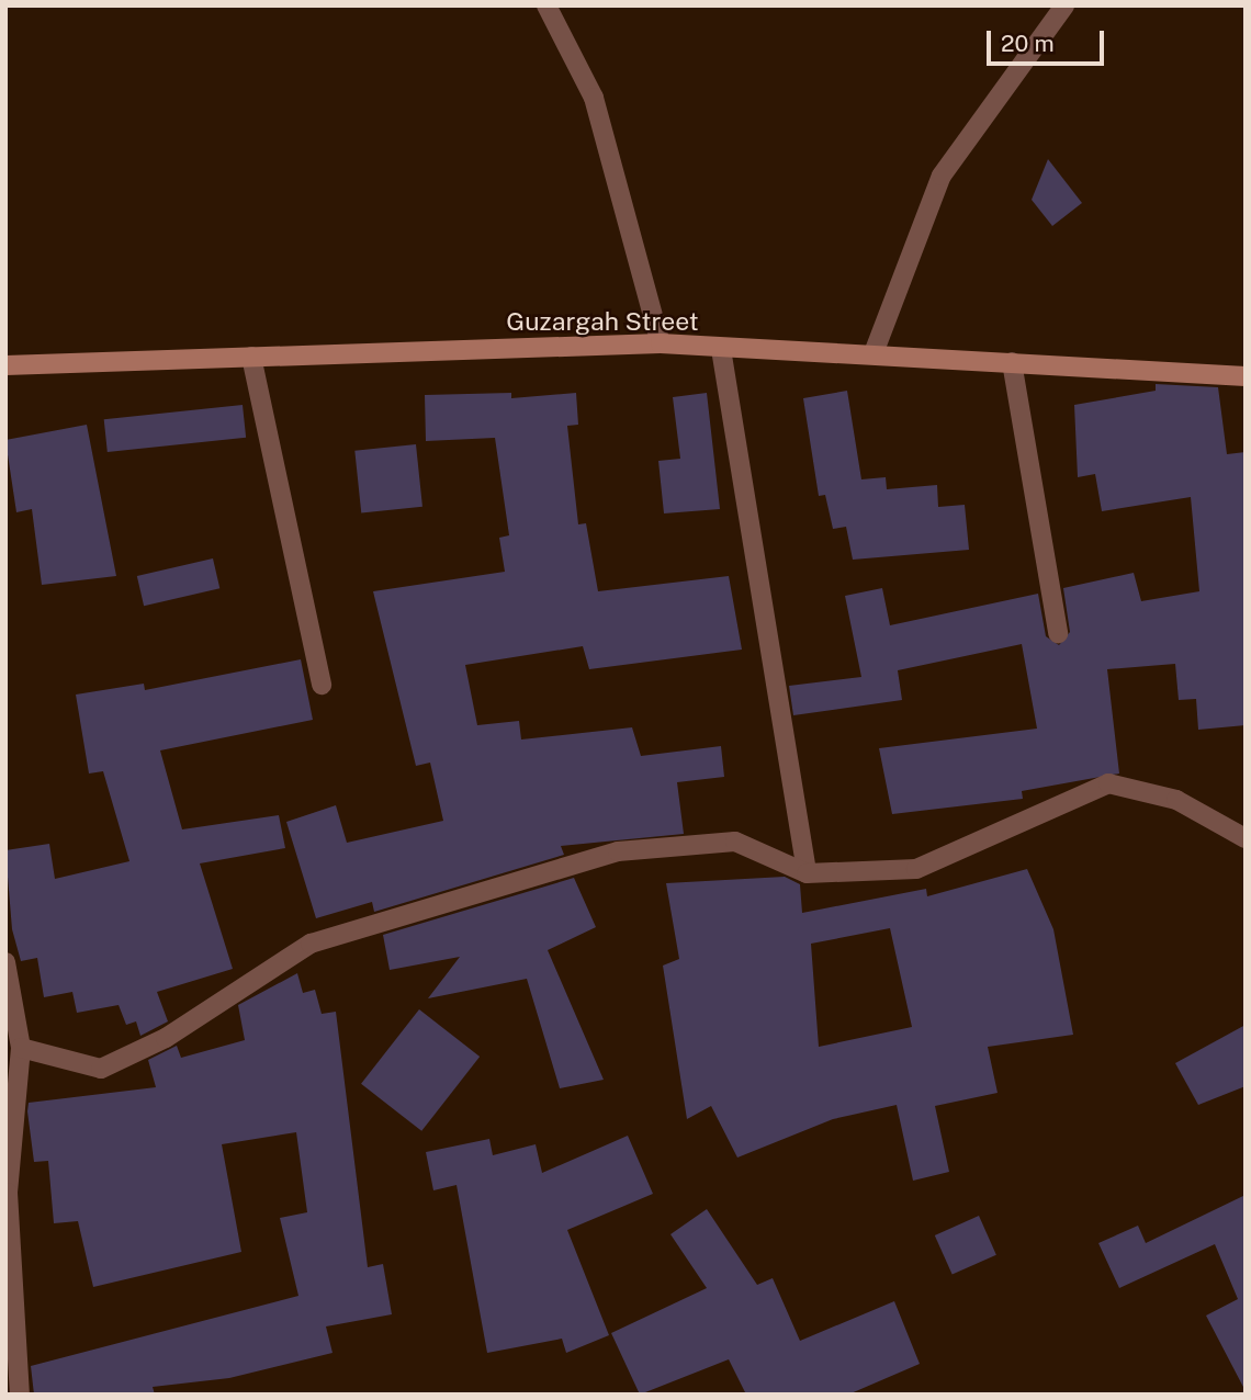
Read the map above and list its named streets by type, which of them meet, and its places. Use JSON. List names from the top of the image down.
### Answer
{
  "streets": {
    "street": ["Guzargah Street"]
  },
  "scale_bar": "20 m"
}
